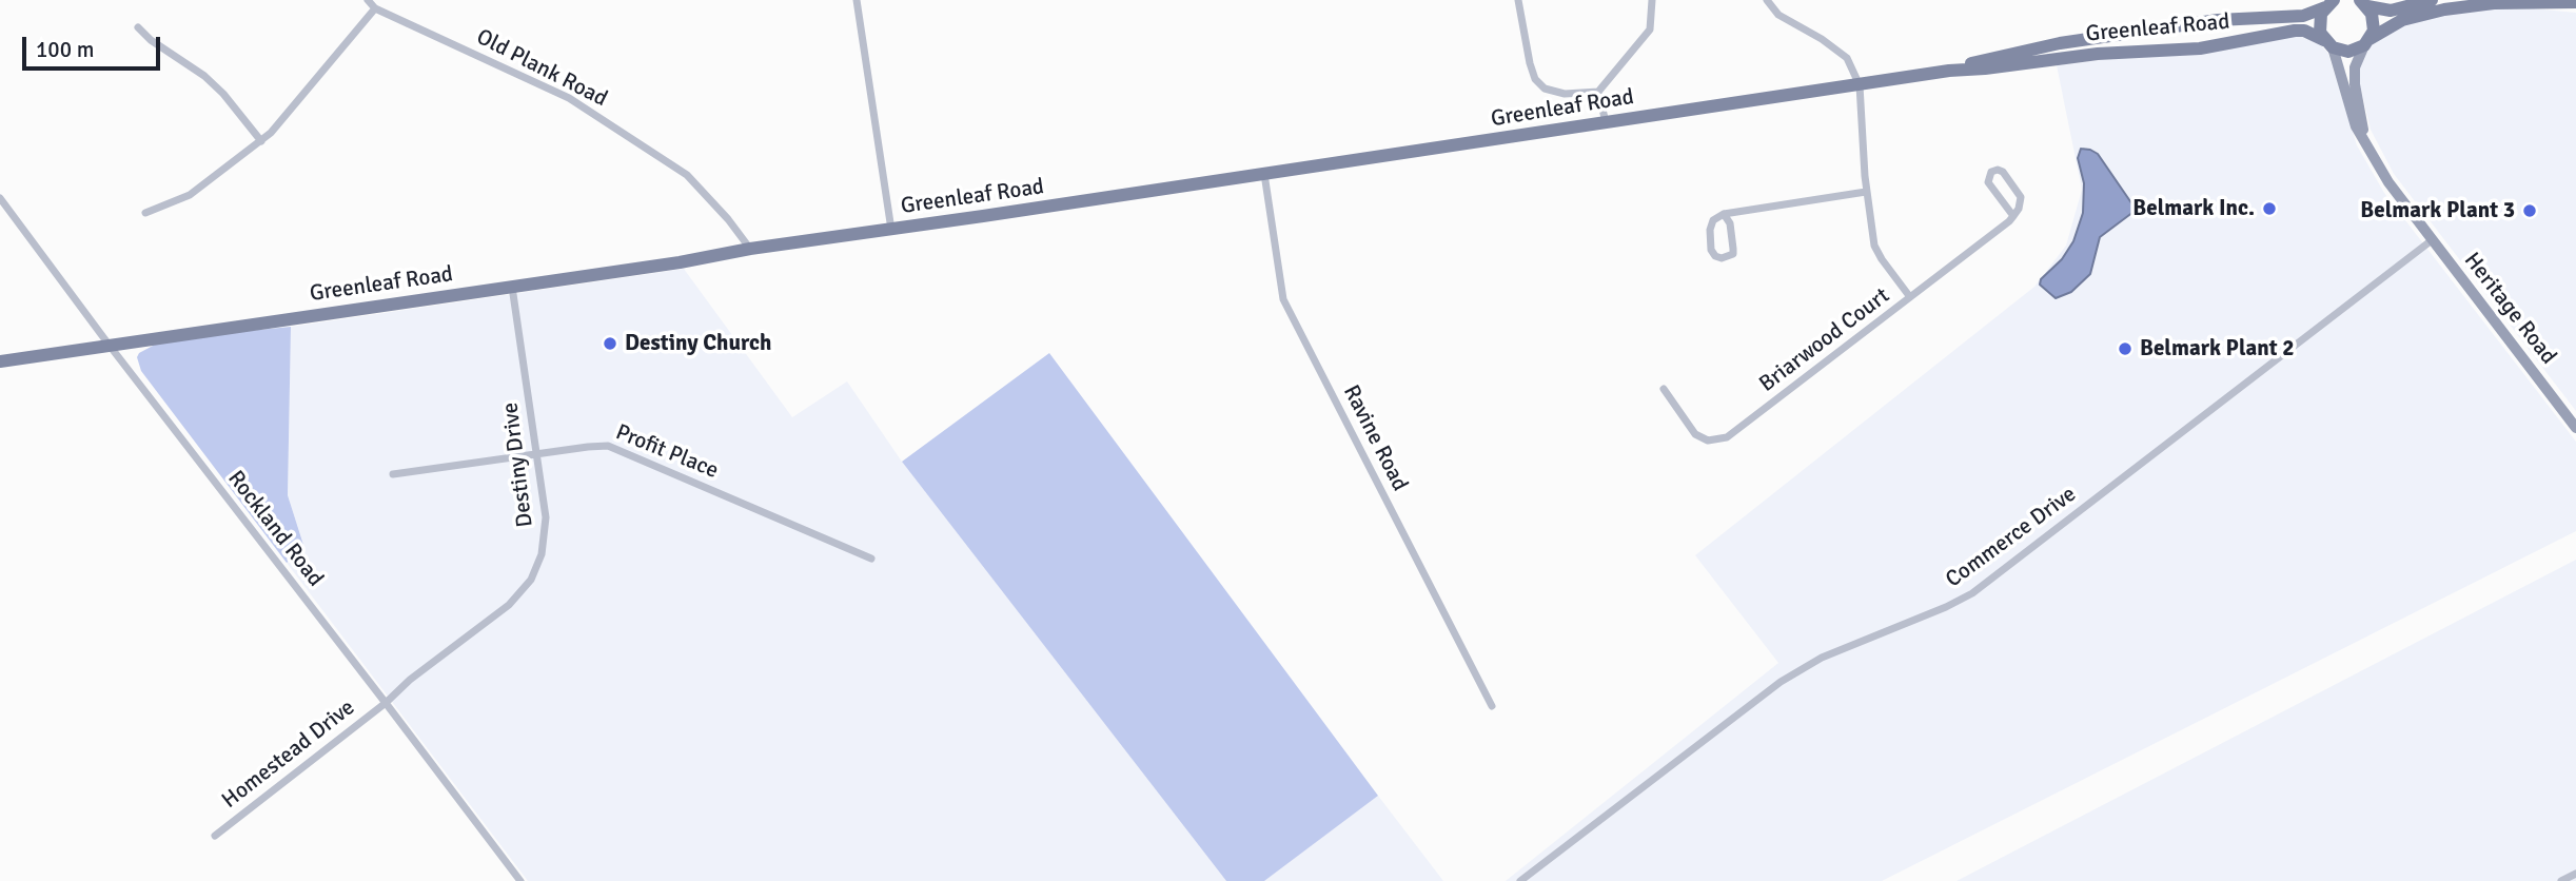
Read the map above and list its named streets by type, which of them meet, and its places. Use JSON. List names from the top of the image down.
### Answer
{
  "streets": {
    "main road": ["Greenleaf Road", "Heritage Road"],
    "street": [
      "Old Plank Road",
      "Briarwood Court",
      "Ravine Road",
      "Profit Place",
      "Destiny Drive",
      "Rockland Road",
      "Commerce Drive",
      "Homestead Drive"
    ]
  },
  "crossings": [
    ["Greenleaf Road", "Old Plank Road"],
    ["Greenleaf Road", "Heritage Road"],
    ["Greenleaf Road", "Ravine Road"],
    ["Greenleaf Road", "Destiny Drive"],
    ["Greenleaf Road", "Rockland Road"],
    ["Heritage Road", "Commerce Drive"],
    ["Profit Place", "Destiny Drive"],
    ["Destiny Drive", "Rockland Road"],
    ["Destiny Drive", "Homestead Drive"],
    ["Rockland Road", "Homestead Drive"]
  ],
  "places": [
    "Belmark Inc.",
    "Belmark Plant 3",
    "Destiny Church",
    "Belmark Plant 2"
  ],
  "scale_bar": "100 m"
}
